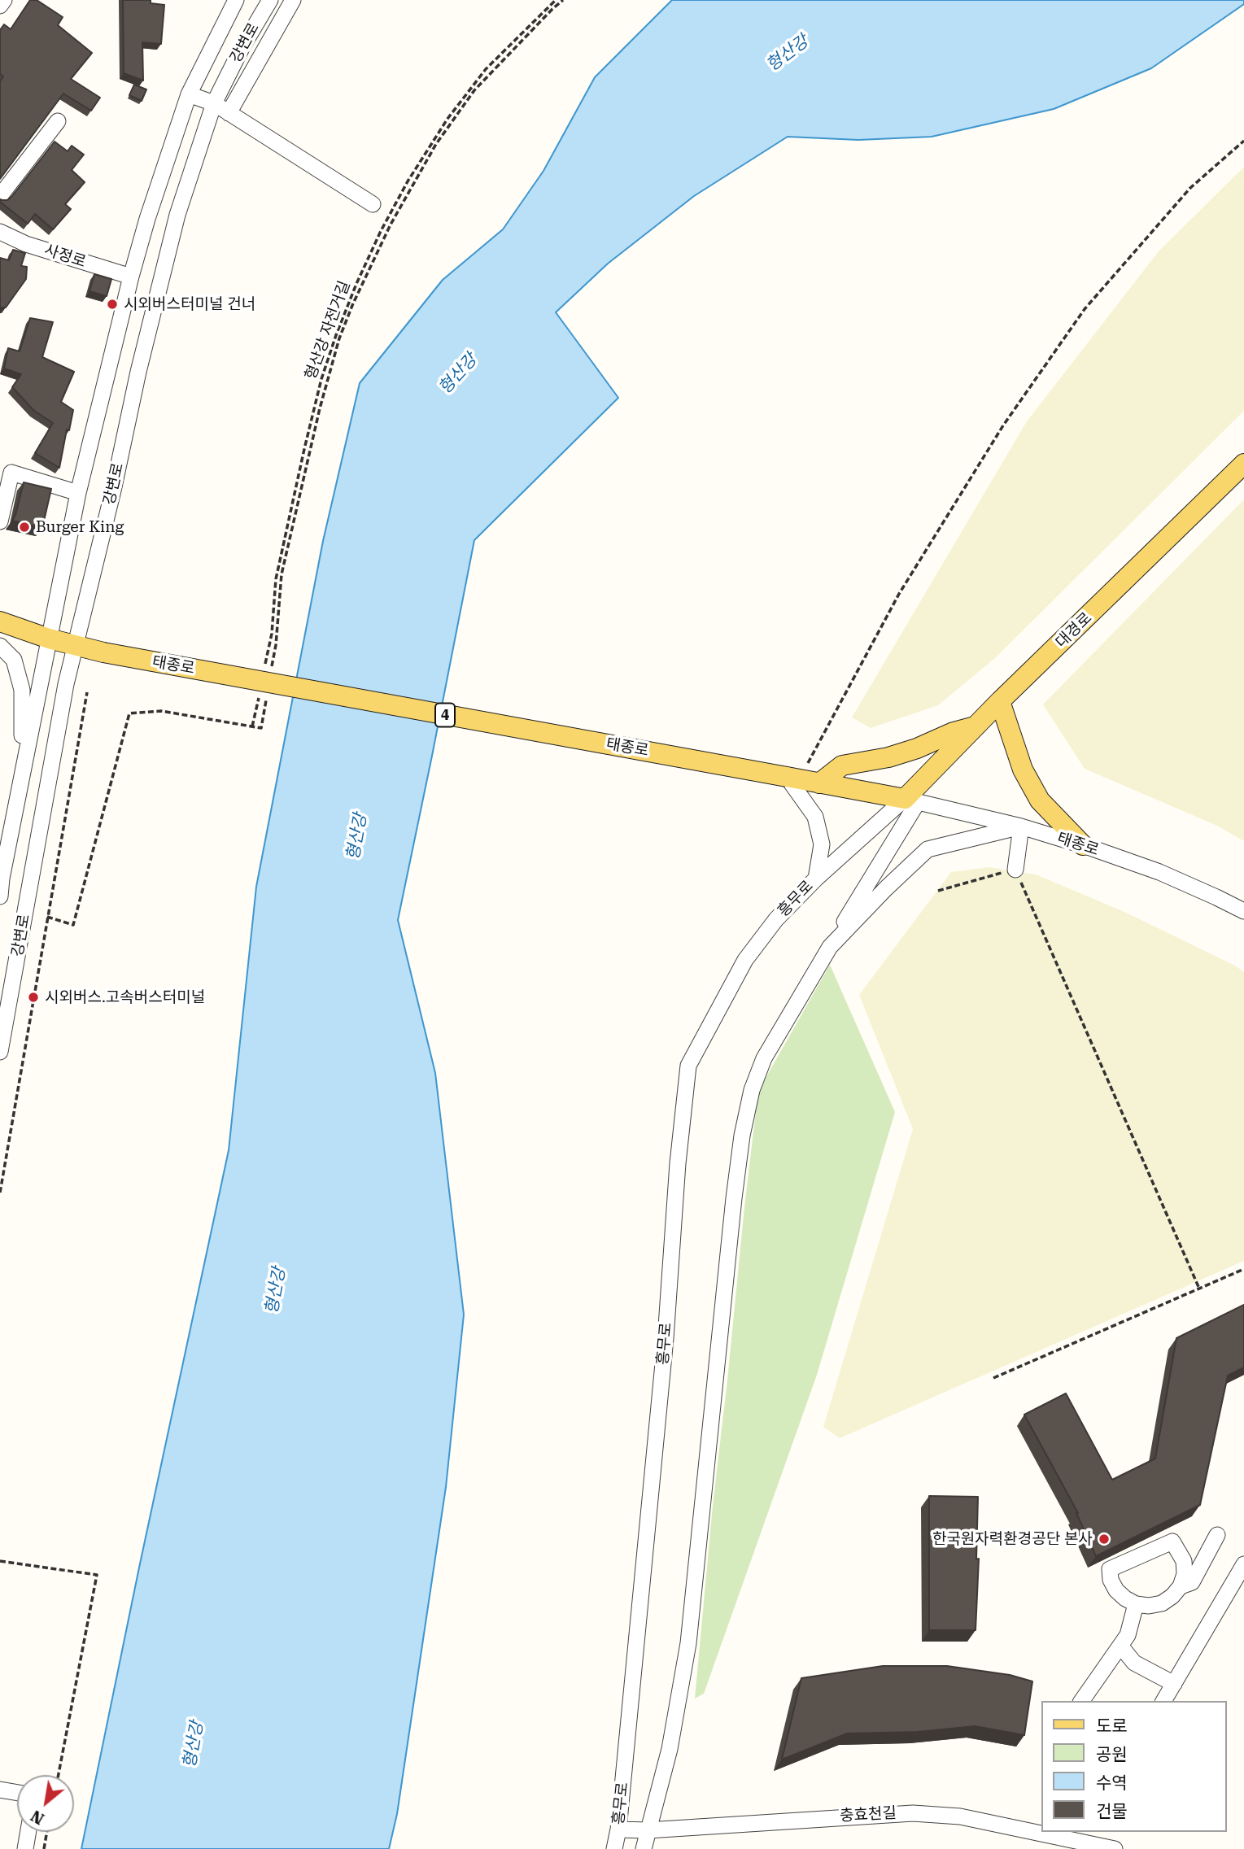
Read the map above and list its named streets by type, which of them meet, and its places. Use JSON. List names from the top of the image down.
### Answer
{
  "streets": {
    "main road": ["대경로", "태종로", "4"],
    "street": [
      "강변로",
      "사정로",
      "흥무로",
      "충효천길"
    ],
    "path": ["형산강 자전거길"]
  },
  "crossings": [
    ["강변로", "사정로"],
    ["강변로", "태종로"],
    ["대경로", "태종로"],
    ["대경로", "흥무로"],
    ["태종로", "흥무로"],
    ["흥무로", "충효천길"]
  ],
  "water": ["형산강"],
  "places": [
    "시외버스터미널 건너",
    "Burger King",
    "시외버스.고속버스터미널",
    "한국원자력환경공단 본사"
  ],
  "legend": [
    "도로",
    "공원",
    "수역",
    "건물"
  ],
  "north": "bottom left"
}
